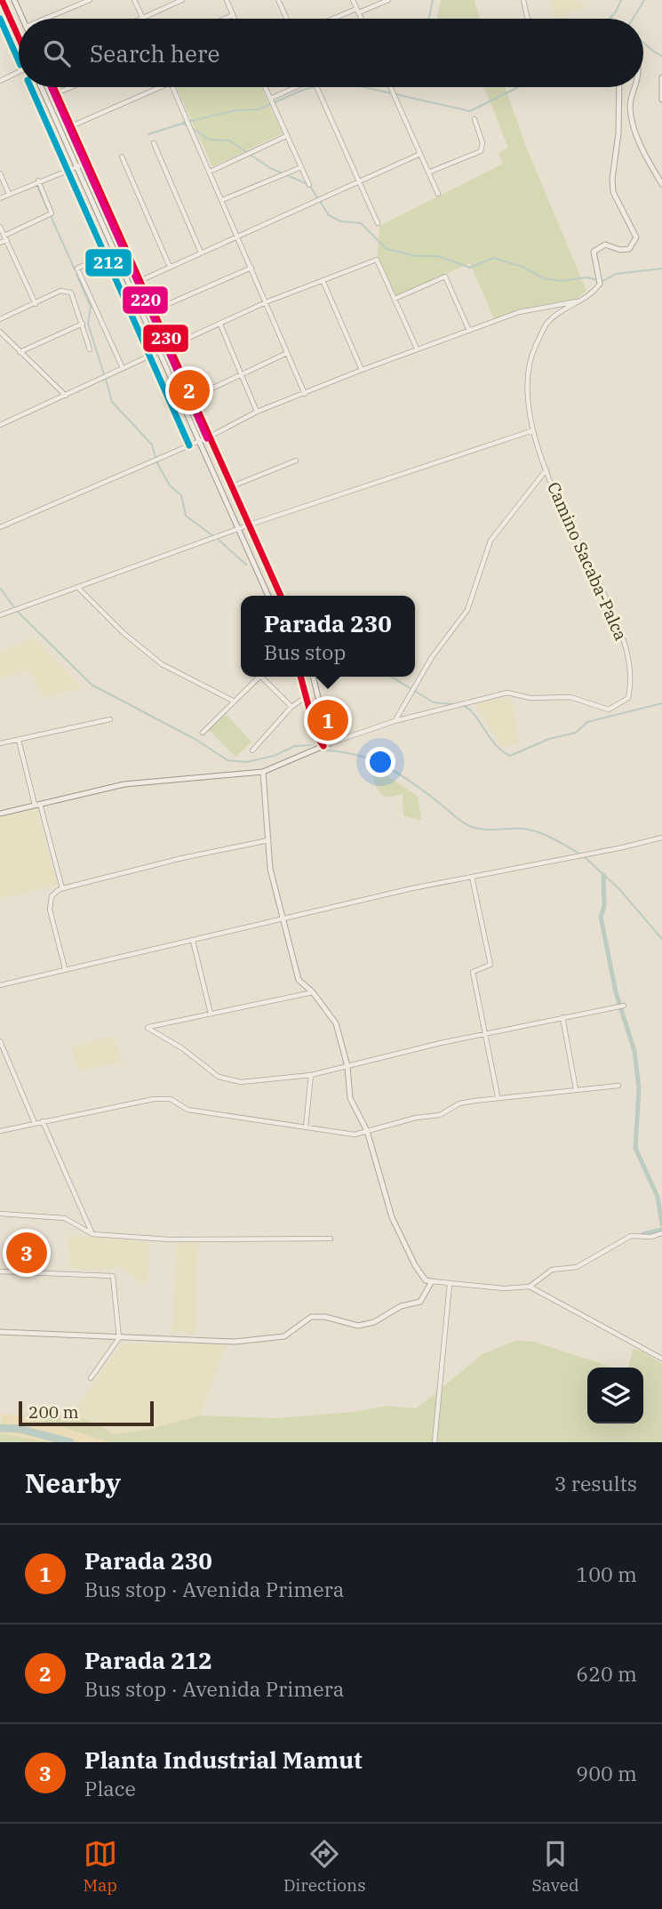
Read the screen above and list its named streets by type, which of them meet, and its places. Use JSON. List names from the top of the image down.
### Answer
{
  "streets": {
    "main road": ["Camino Sacaba-Palca"]
  },
  "lines": ["transit line 230", "transit line 212", "transit line 220"],
  "scale_bar": "200 m",
  "page": {
    "search": "Search here",
    "pins": ["2", "1", "3"],
    "popup": ["Parada 230", "Bus stop"],
    "scale": "200 m",
    "heading": ["Nearby", "3 results"],
    "list": [
      {
        "mark": "1",
        "name": "Parada 230",
        "note": "Bus stop · Avenida Primera",
        "value": "100 m"
      },
      {
        "mark": "2",
        "name": "Parada 212",
        "note": "Bus stop · Avenida Primera",
        "value": "620 m"
      },
      {
        "mark": "3",
        "name": "Planta Industrial Mamut",
        "note": "Place",
        "value": "900 m"
      }
    ],
    "nav": ["Map", "Directions", "Saved"]
  }
}
